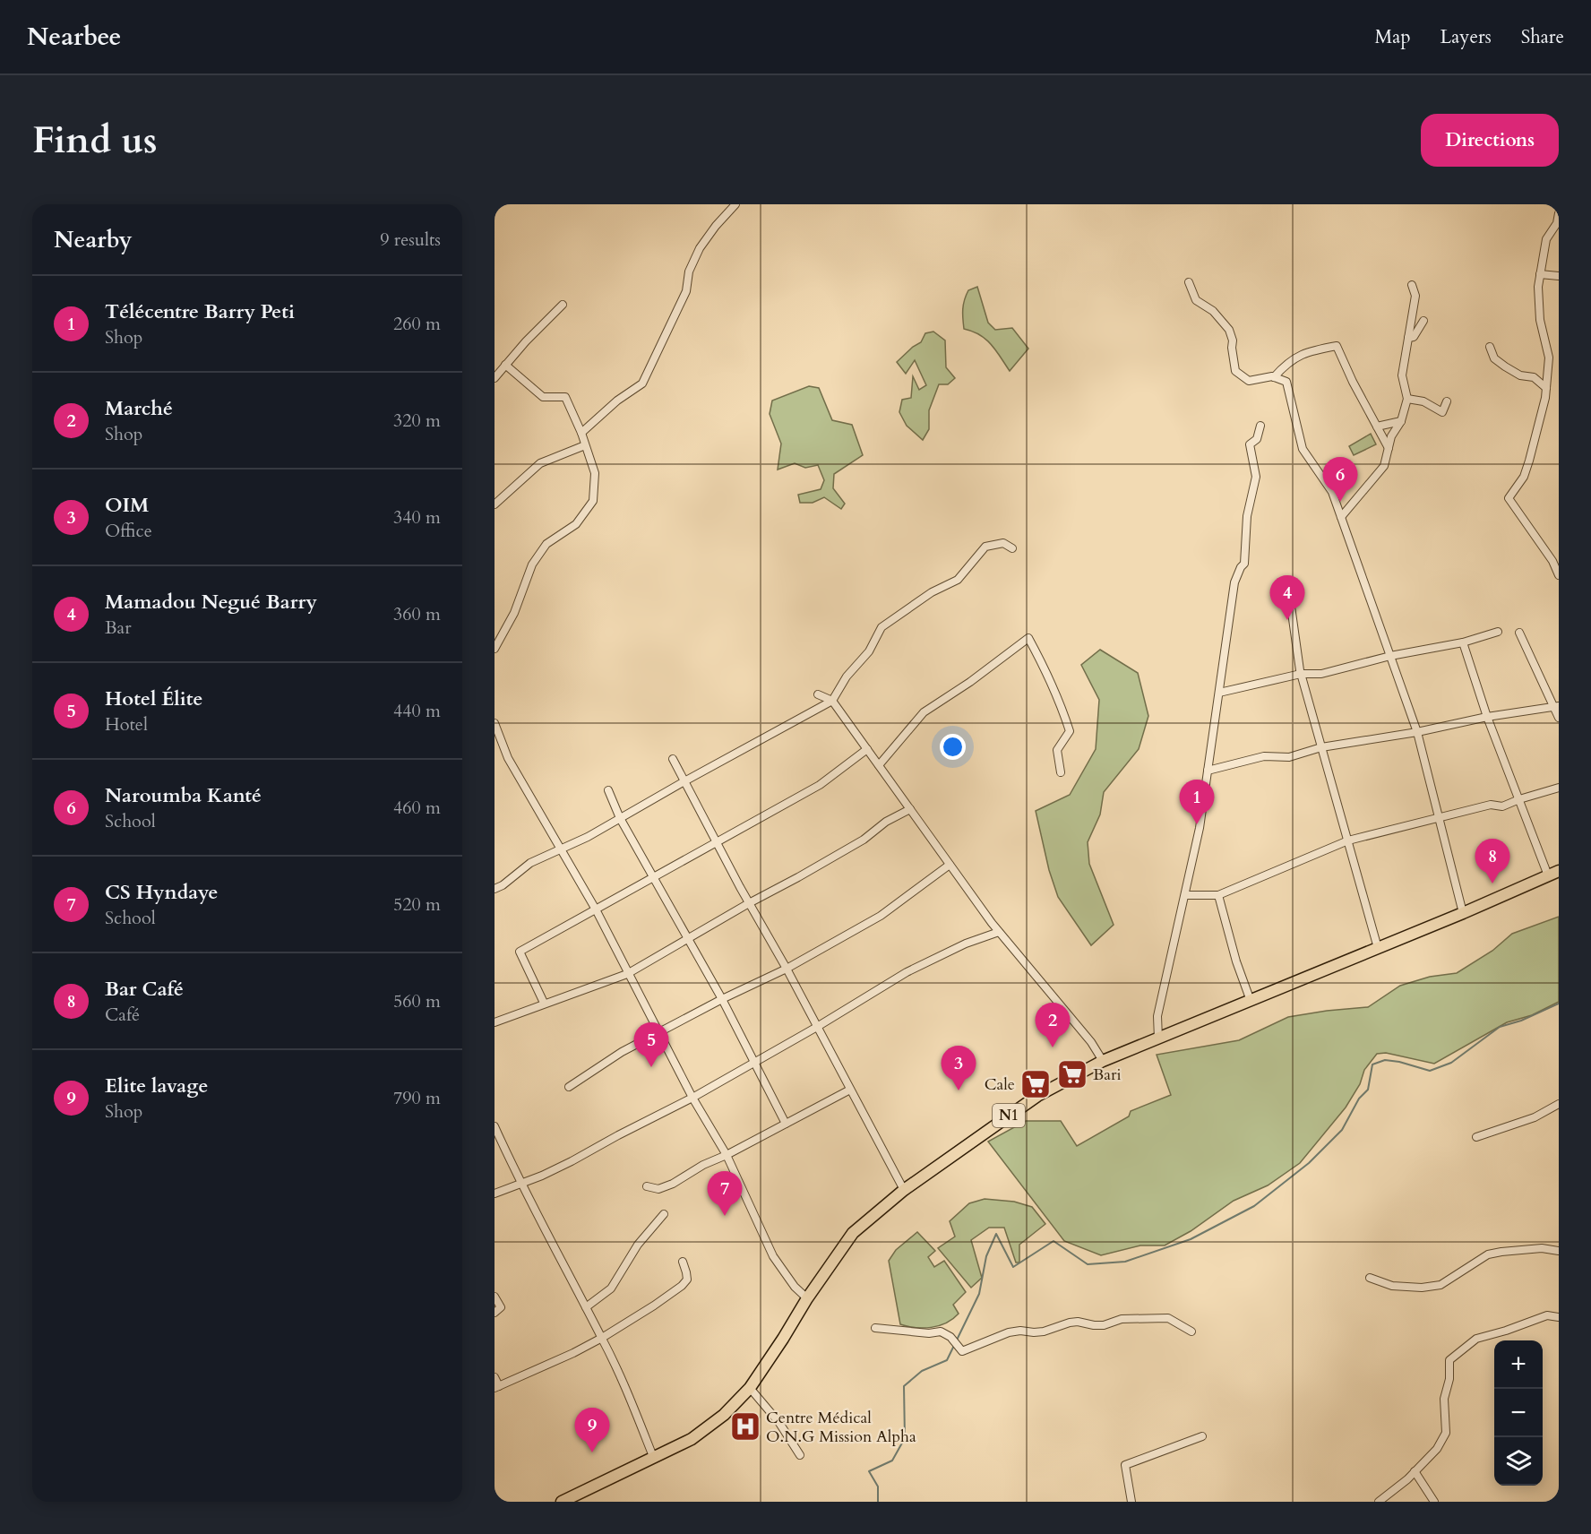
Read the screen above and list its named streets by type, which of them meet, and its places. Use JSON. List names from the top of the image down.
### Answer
{
  "streets": {
    "highway": ["N1"]
  },
  "places": {
    "supermarket": ["Bari", "Cale"],
    "hospital": ["Centre Médical O.N.G Mission Alpha"]
  },
  "page": {
    "header": "Nearbee",
    "nav": ["Map", "Layers", "Share"],
    "buttons": "Directions",
    "title": "Find us",
    "heading": ["Nearby", "9 results"],
    "list": [
      {
        "mark": "1",
        "name": "Télécentre Barry Peti",
        "note": "Shop",
        "value": "260 m"
      },
      {
        "mark": "2",
        "name": "Marché",
        "note": "Shop",
        "value": "320 m"
      },
      {
        "mark": "3",
        "name": "OIM",
        "note": "Office",
        "value": "340 m"
      },
      {
        "mark": "4",
        "name": "Mamadou Negué Barry",
        "note": "Bar",
        "value": "360 m"
      },
      {
        "mark": "5",
        "name": "Hotel Élite",
        "note": "Hotel",
        "value": "440 m"
      },
      {
        "mark": "6",
        "name": "Naroumba Kanté",
        "note": "School",
        "value": "460 m"
      },
      {
        "mark": "7",
        "name": "CS Hyndaye",
        "note": "School",
        "value": "520 m"
      },
      {
        "mark": "8",
        "name": "Bar Café",
        "note": "Café",
        "value": "560 m"
      },
      {
        "mark": "9",
        "name": "Elite lavage",
        "note": "Shop",
        "value": "790 m"
      }
    ],
    "pins": [
      "6",
      "4",
      "1",
      "8",
      "2",
      "5",
      "3",
      "7",
      "9"
    ],
    "map_buttons": ["+", "−"]
  }
}
